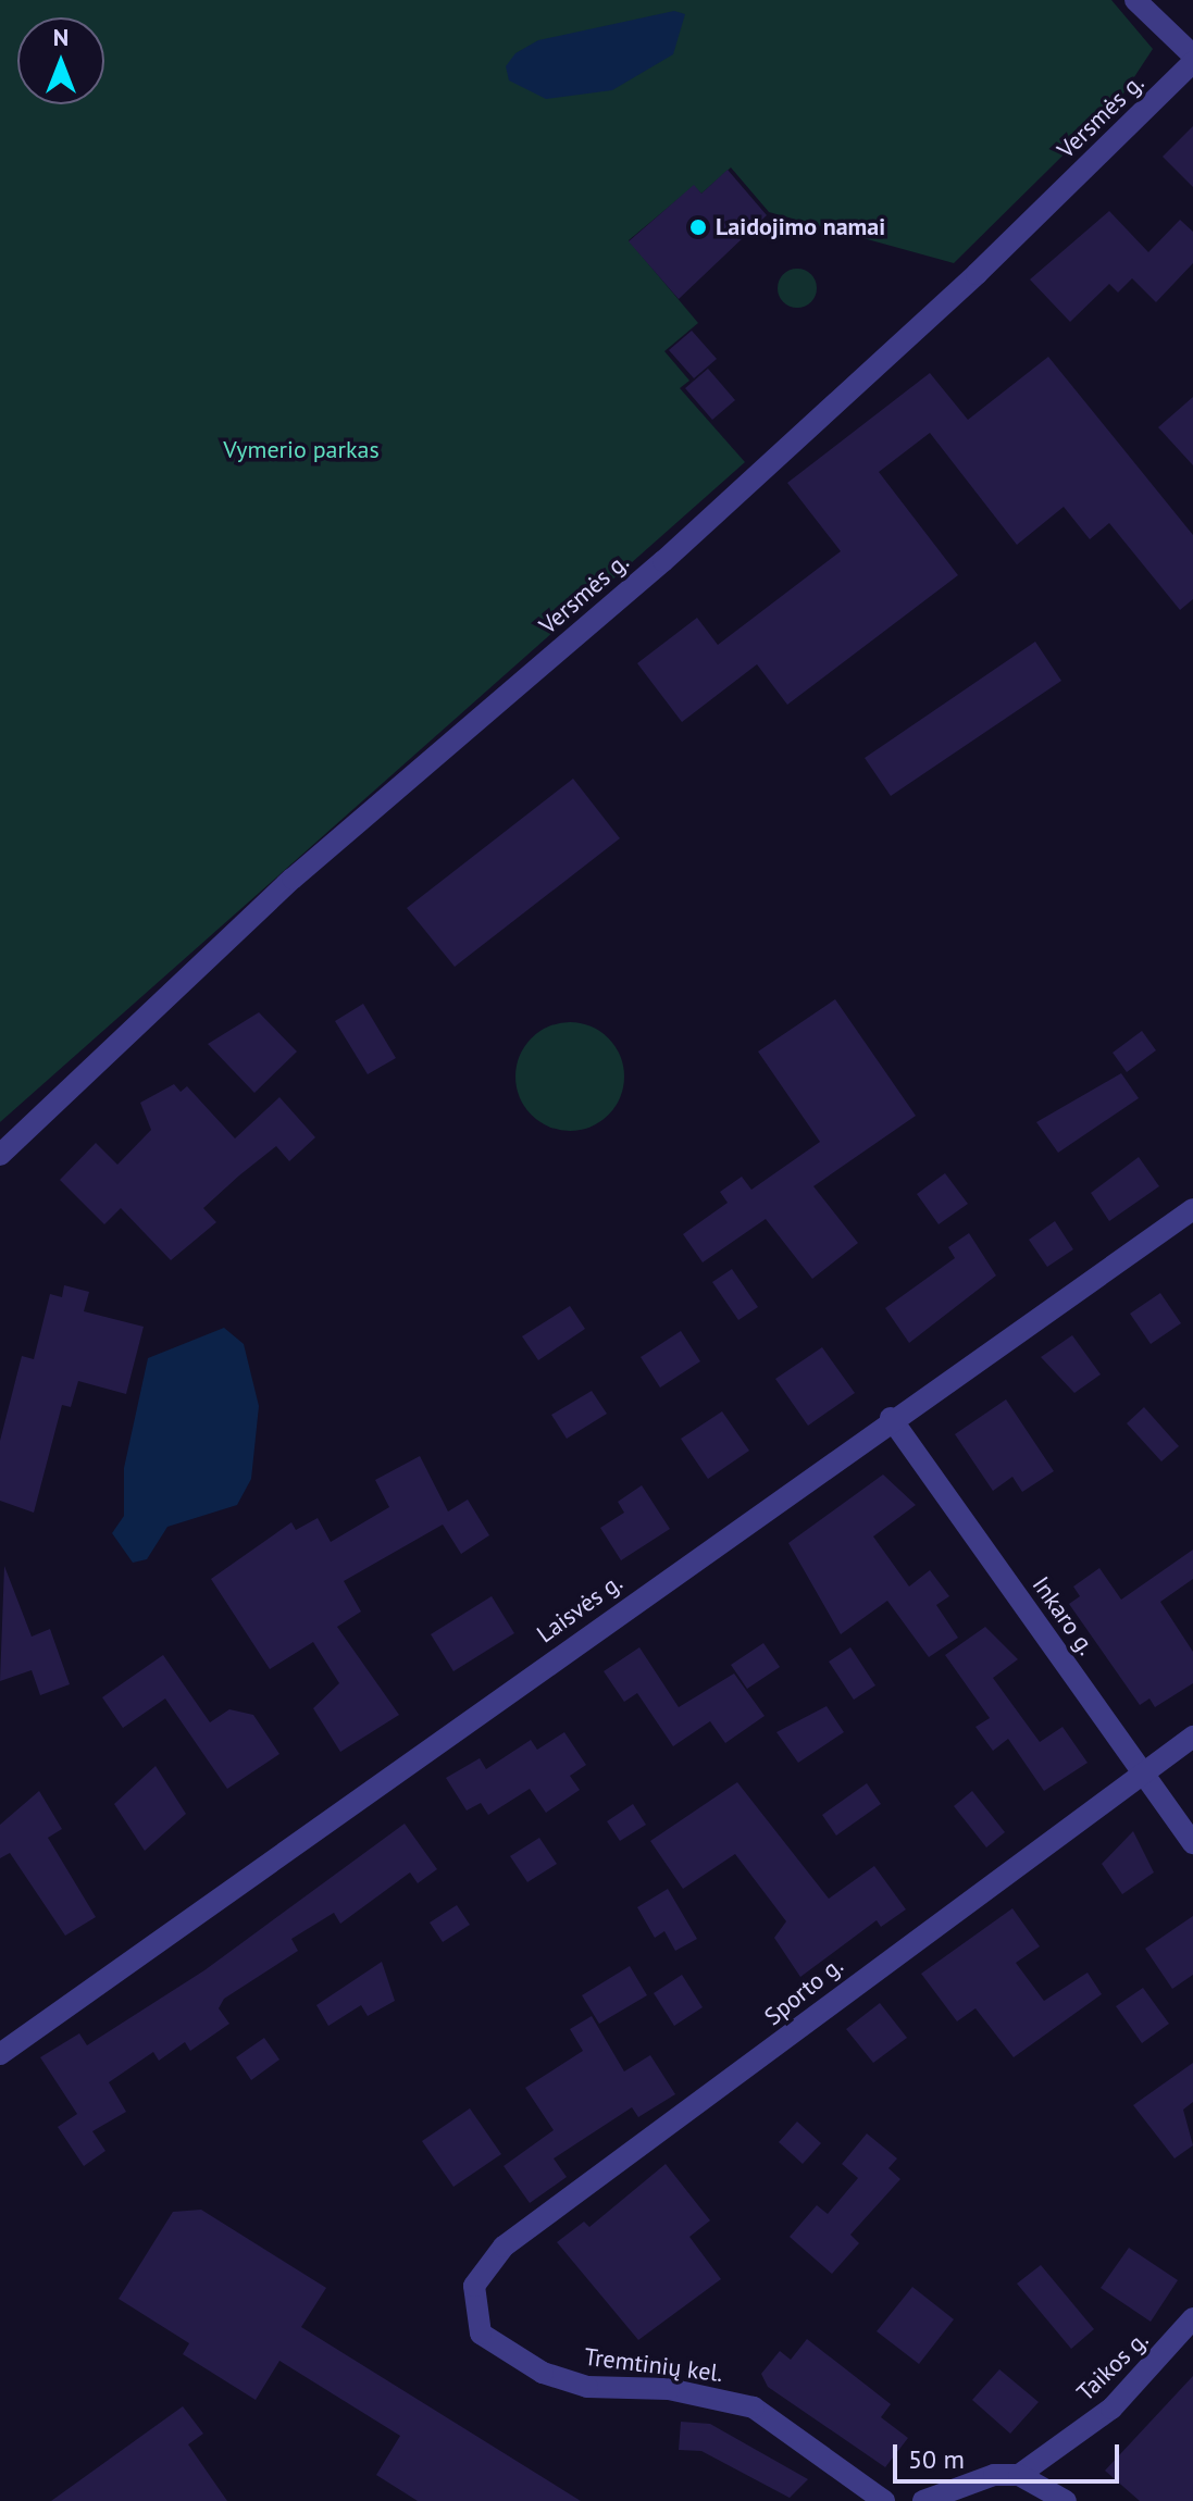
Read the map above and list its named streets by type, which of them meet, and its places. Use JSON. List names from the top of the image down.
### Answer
{
  "streets": {
    "street": [
      "Versmės g.",
      "Laisvės g.",
      "Inkaro g.",
      "Sporto g.",
      "Tremtinių kel.",
      "Taikos g."
    ]
  },
  "crossings": [
    ["Laisvės g.", "Inkaro g."],
    ["Inkaro g.", "Sporto g."],
    ["Sporto g.", "Tremtinių kel."]
  ],
  "parks": ["Vymerio parkas"],
  "places": ["Laidojimo namai"],
  "scale_bar": "50 m",
  "north": "top"
}
